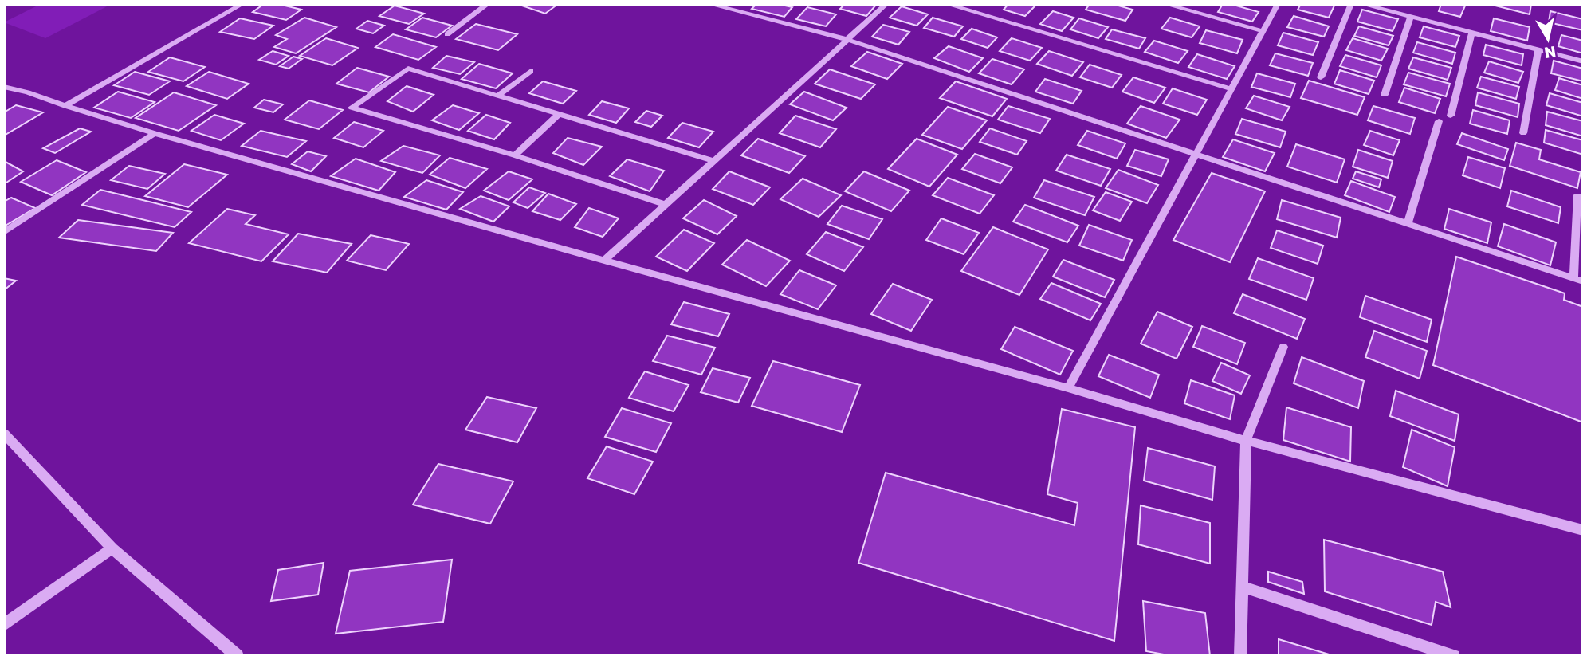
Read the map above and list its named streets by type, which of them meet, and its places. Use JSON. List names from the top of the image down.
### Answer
{
  "north": "bottom"
}
